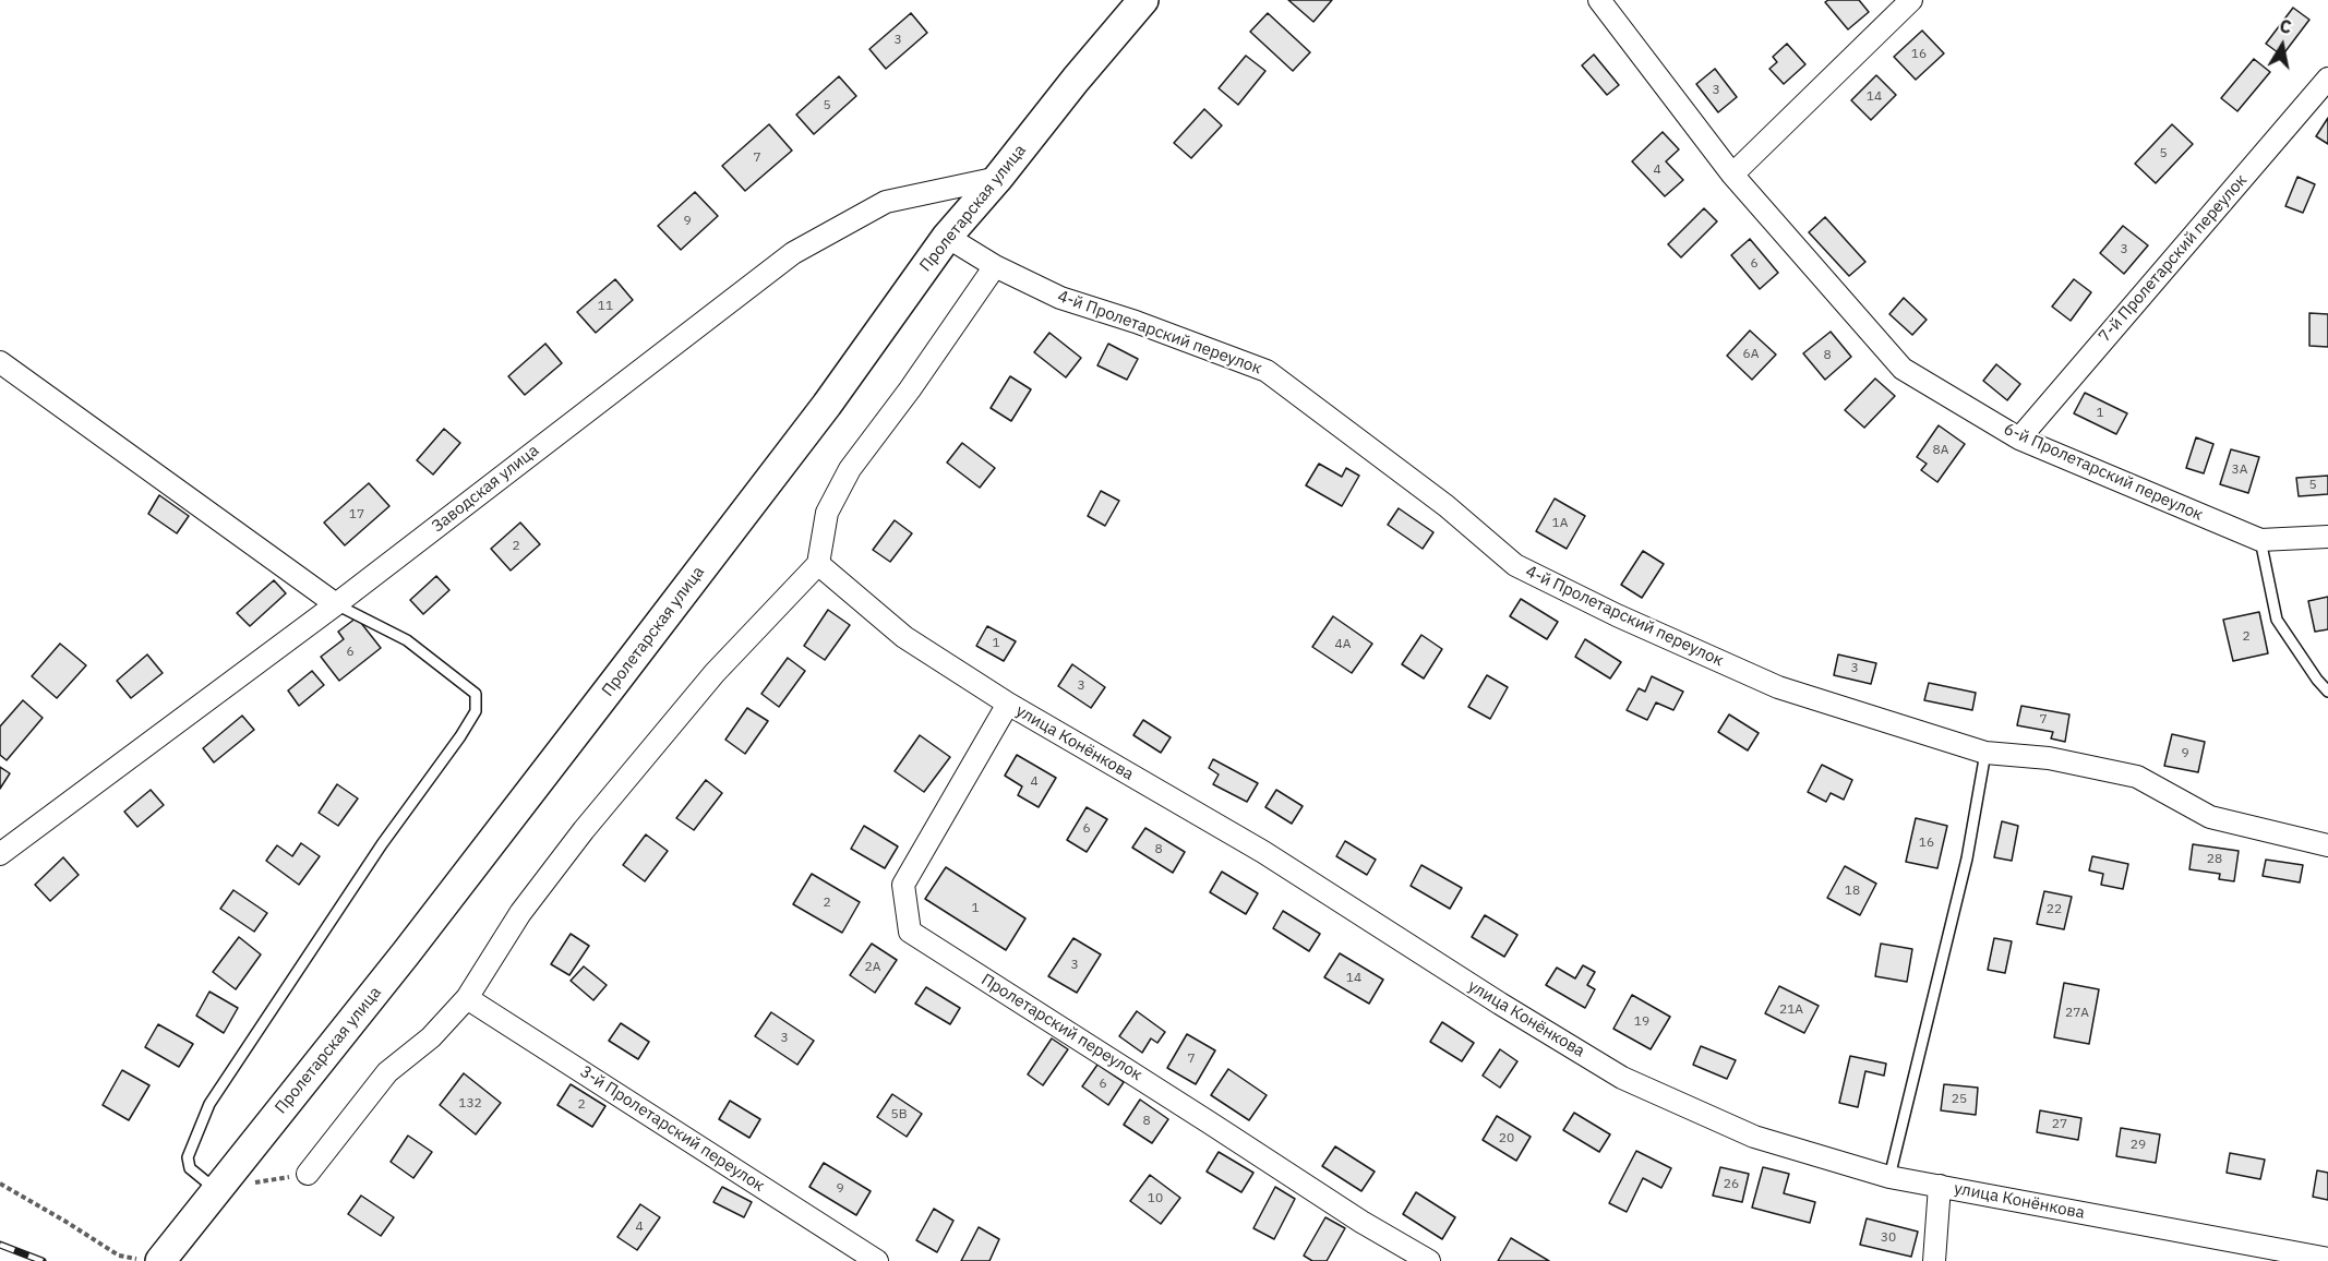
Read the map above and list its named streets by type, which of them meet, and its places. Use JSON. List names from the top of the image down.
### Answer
{
  "streets": {
    "main road": ["Пролетарская улица"],
    "street": [
      "7-й Пролетарский переулок",
      "4-й Пролетарский переулок",
      "6-й Пролетарский переулок",
      "Заводская улица",
      "улица Конёнкова",
      "Пролетарский переулок",
      "3-й Пролетарский переулок"
    ]
  },
  "crossings": [
    ["Пролетарская улица", "4-й Пролетарский переулок"],
    ["Пролетарская улица", "Заводская улица"],
    ["7-й Пролетарский переулок", "6-й Пролетарский переулок"],
    ["улица Конёнкова", "Пролетарский переулок"]
  ],
  "house_numbers": [
    "3",
    "16",
    "3",
    "14",
    "5",
    "5",
    "7",
    "4",
    "9",
    "3",
    "6",
    "11",
    "6А",
    "8",
    "1",
    "8А",
    "3А",
    "5",
    "17",
    "1А",
    "2",
    "2",
    "1",
    "4А",
    "6",
    "3",
    "3",
    "7",
    "9",
    "4",
    "6",
    "16",
    "8",
    "28",
    "18",
    "2",
    "1",
    "22",
    "3",
    "2А",
    "14",
    "21А",
    "27А",
    "19",
    "3",
    "7",
    "6",
    "25",
    "132",
    "2",
    "5В",
    "8",
    "27",
    "20",
    "29",
    "26",
    "9",
    "10",
    "4",
    "30"
  ],
  "north": "top"
}
